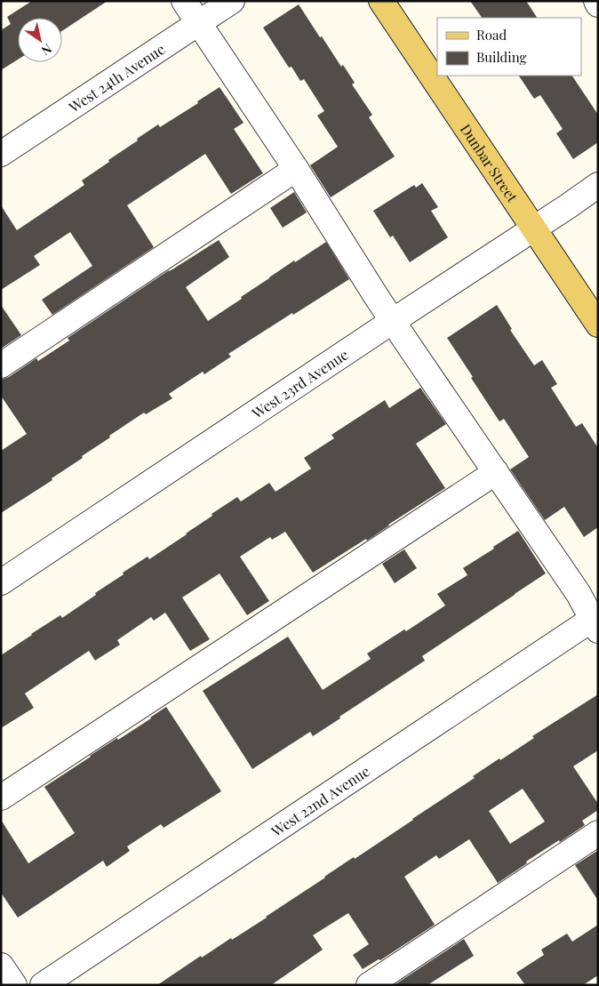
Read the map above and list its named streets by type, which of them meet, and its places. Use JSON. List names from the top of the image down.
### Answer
{
  "streets": {
    "main road": ["Dunbar Street"],
    "street": ["West 24th Avenue", "West 23rd Avenue", "West 22nd Avenue"]
  },
  "crossings": [
    ["Dunbar Street", "West 23rd Avenue"]
  ],
  "legend": ["Road", "Building"],
  "north": "bottom right"
}
